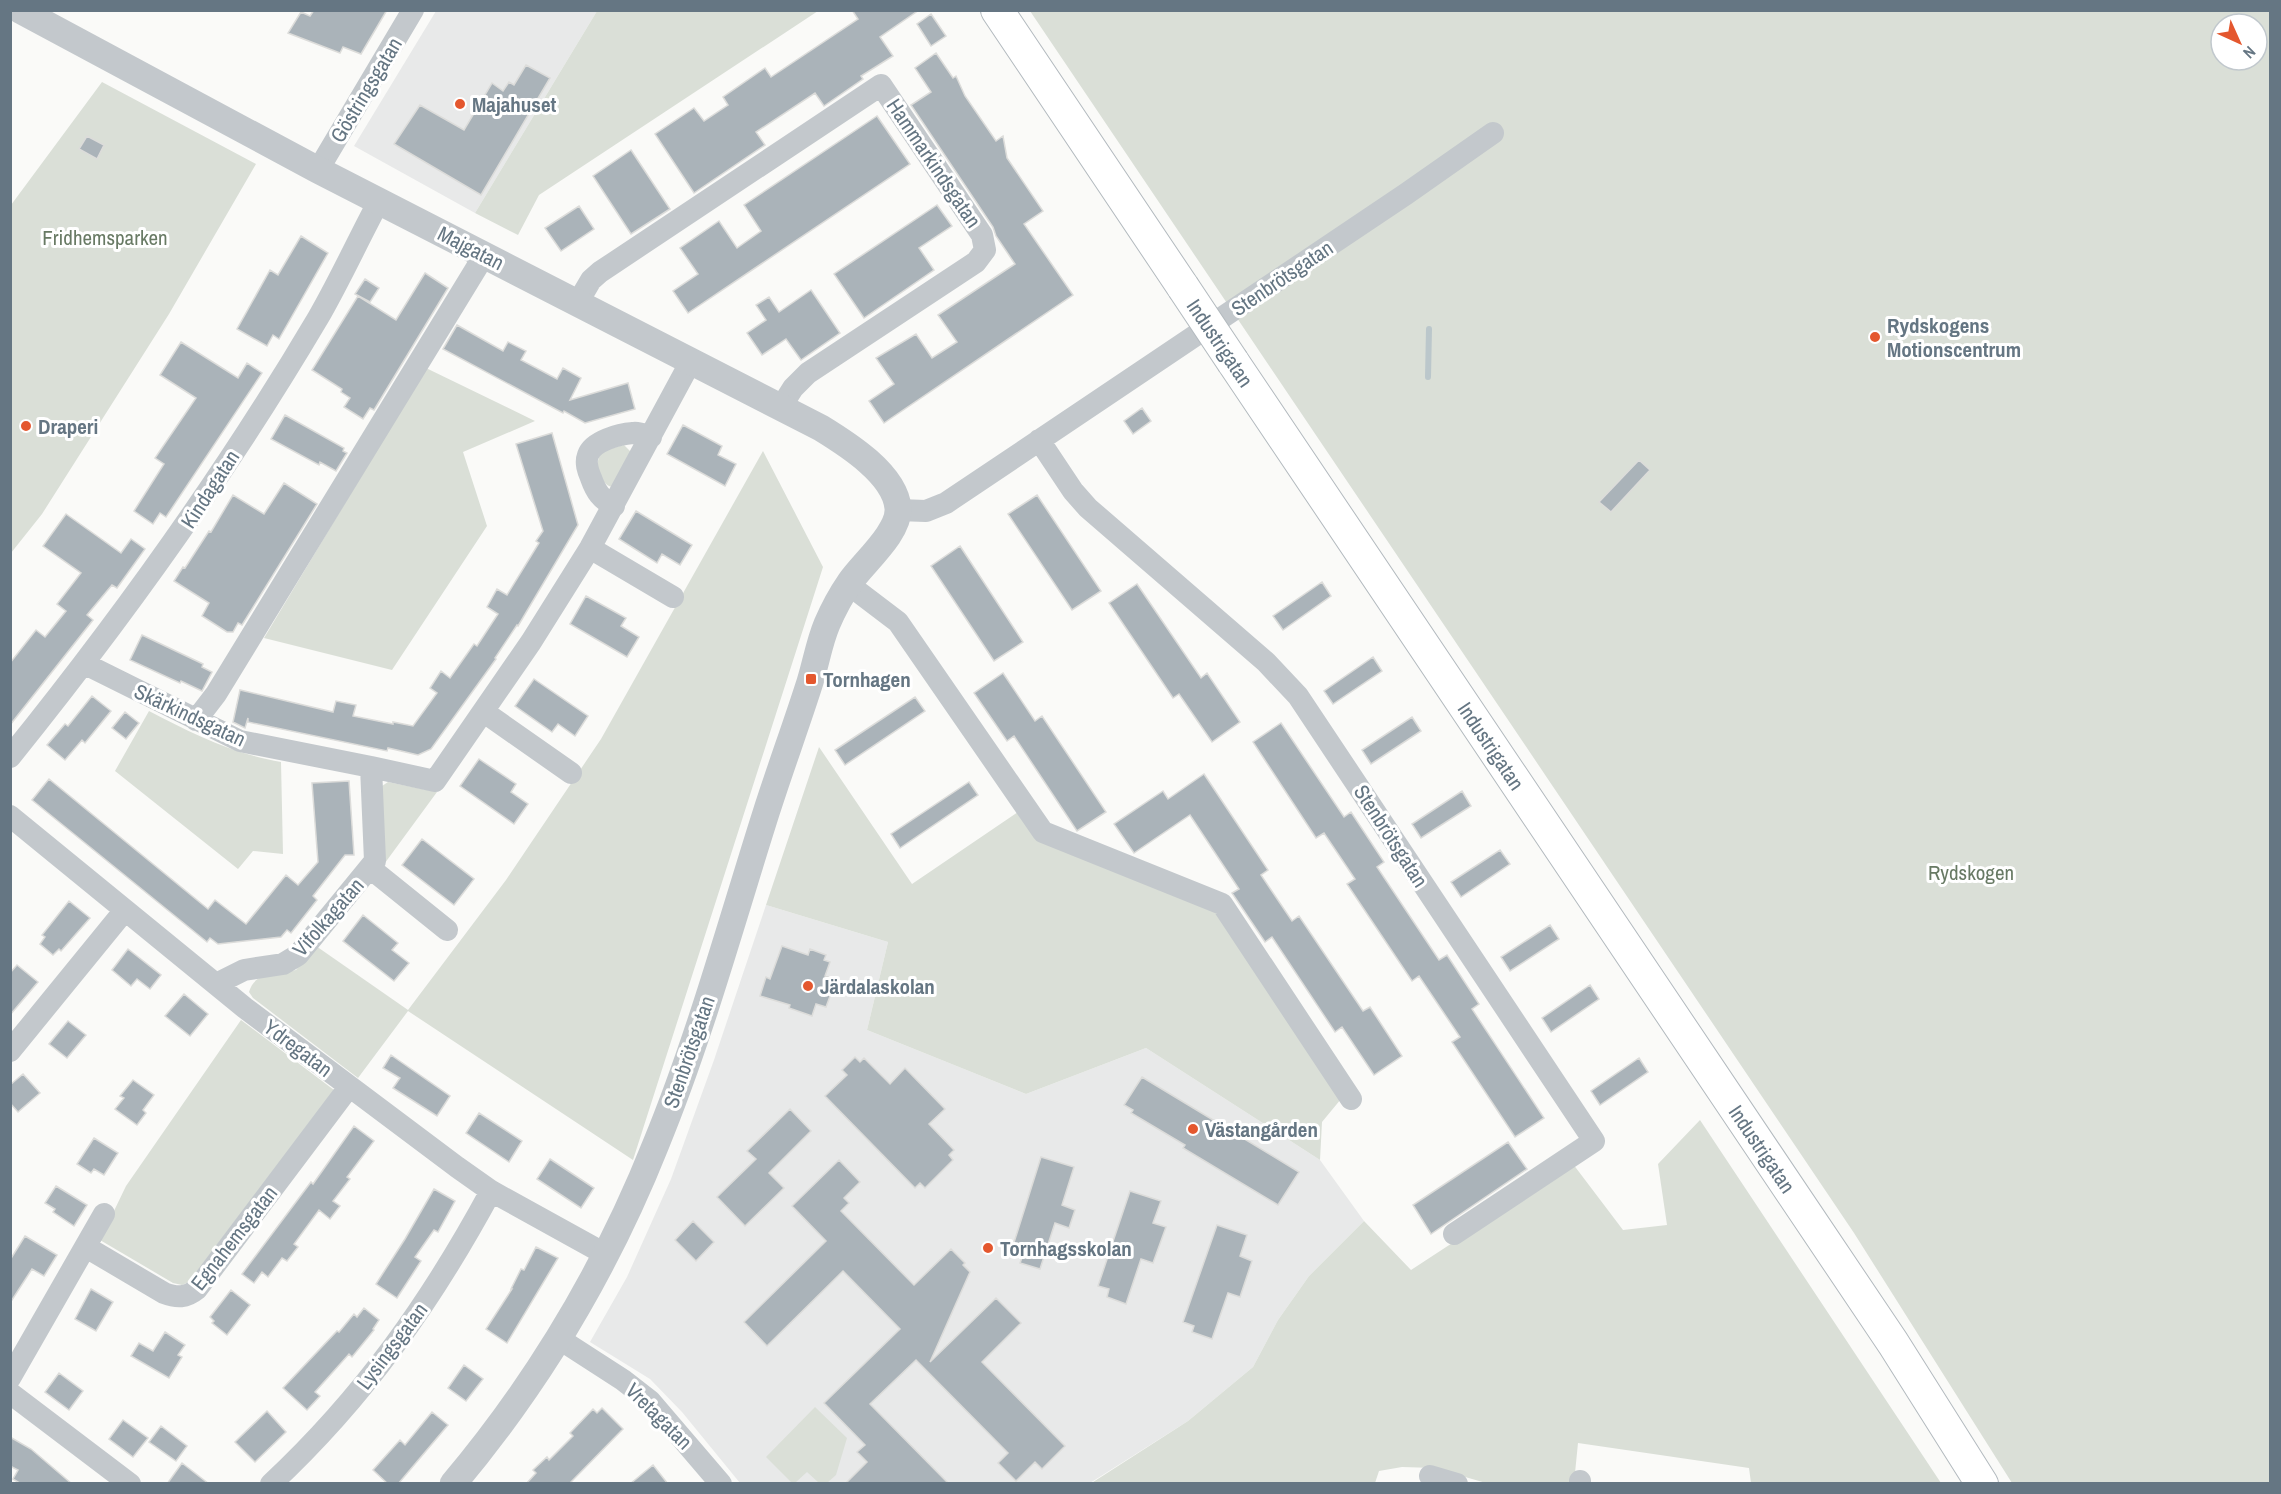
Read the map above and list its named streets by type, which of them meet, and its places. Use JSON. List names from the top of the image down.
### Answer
{
  "streets": {
    "main road": ["Industrigatan"],
    "street": [
      "Göstringsgatan",
      "Hammarkindsgatan",
      "Majgatan",
      "Stenbrötsgatan",
      "Kindagatan",
      "Skärkindsgatan",
      "Vifolkagatan",
      "Ydregatan",
      "Egnahemsgatan",
      "Lysingsgatan",
      "Vretagatan"
    ]
  },
  "crossings": [
    ["Göstringsgatan", "Majgatan"],
    ["Hammarkindsgatan", "Majgatan"],
    ["Majgatan", "Stenbrötsgatan"],
    ["Majgatan", "Kindagatan"],
    ["Stenbrötsgatan", "Ydregatan"],
    ["Stenbrötsgatan", "Vretagatan"],
    ["Kindagatan", "Skärkindsgatan"],
    ["Skärkindsgatan", "Vifolkagatan"],
    ["Vifolkagatan", "Ydregatan"],
    ["Ydregatan", "Egnahemsgatan"],
    ["Ydregatan", "Lysingsgatan"]
  ],
  "parks": ["Fridhemsparken", "Rydskogen"],
  "places": {
    "other": [
      "Majahuset",
      "Rydskogens Motionscentrum",
      "Draperi",
      "Järdalaskolan",
      "Västangården",
      "Tornhagsskolan"
    ],
    "transit": ["Tornhagen"]
  },
  "north": "bottom right"
}
